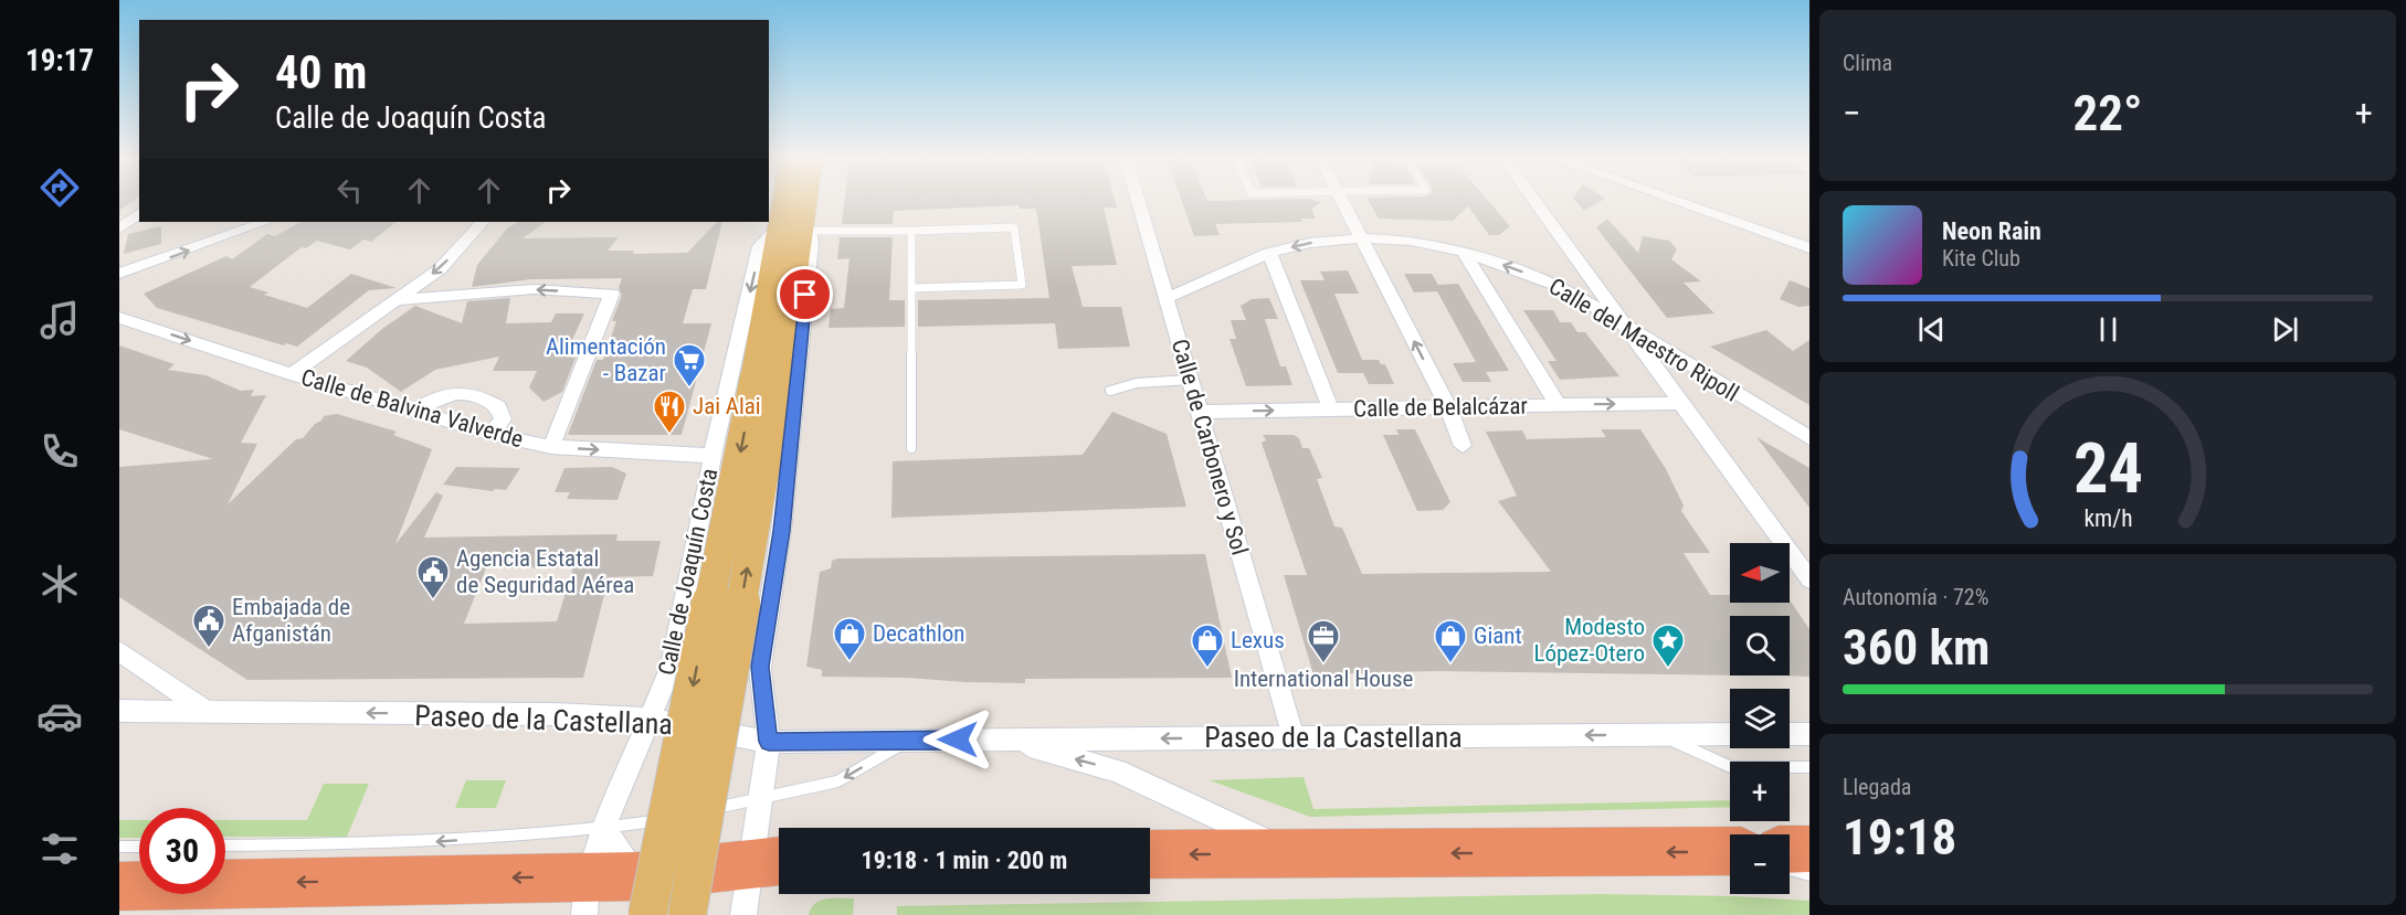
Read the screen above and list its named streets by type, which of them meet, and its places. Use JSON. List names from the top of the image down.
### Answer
{
  "streets": {
    "highway": ["Paseo de la Castellana"],
    "main road": ["Calle de Joaquín Costa"],
    "street": [
      "Calle del Maestro Ripoll",
      "Calle de Belalcázar",
      "Calle de Balvina Valverde",
      "Calle de Carbonero y Sol"
    ]
  },
  "crossings": [
    ["Calle del Maestro Ripoll", "Calle de Carbonero y Sol"],
    ["Calle de Belalcázar", "Calle de Carbonero y Sol"],
    ["Calle de Balvina Valverde", "Calle de Joaquín Costa"],
    ["Calle de Carbonero y Sol", "Paseo de la Castellana"],
    ["Calle de Joaquín Costa", "Paseo de la Castellana"]
  ],
  "one_way": [
    "Calle del Maestro Ripoll",
    "Calle de Belalcázar",
    "Calle de Balvina Valverde",
    "Paseo de la Castellana"
  ],
  "places": {
    "supermarket": ["Alimentación - Bazar"],
    "restaurant": ["Jai Alai"],
    "public building": ["Agencia Estatal de Seguridad Aérea", "Embajada de Afganistán"],
    "shop": ["Decathlon", "Giant", "Lexus"],
    "office": ["International House"],
    "place": ["Modesto López-Otero"]
  },
  "north": "left",
  "page": {
    "tabs": "19:17",
    "tile": [
      "Clima",
      ["Autonomía · 72%", "360 km"],
      ["Llegada", "19:18"]
    ],
    "turn": ["40 m", "Calle de Joaquín Costa"],
    "heat": ["−", "22°", "+"],
    "song": ["Neon Rain", "Kite Club"],
    "map_buttons": ["+", "−"],
    "limit": "30",
    "trip": "19:18 · 1 min · 200 m",
    "gauge": ["24", "km/h"]
  }
}
